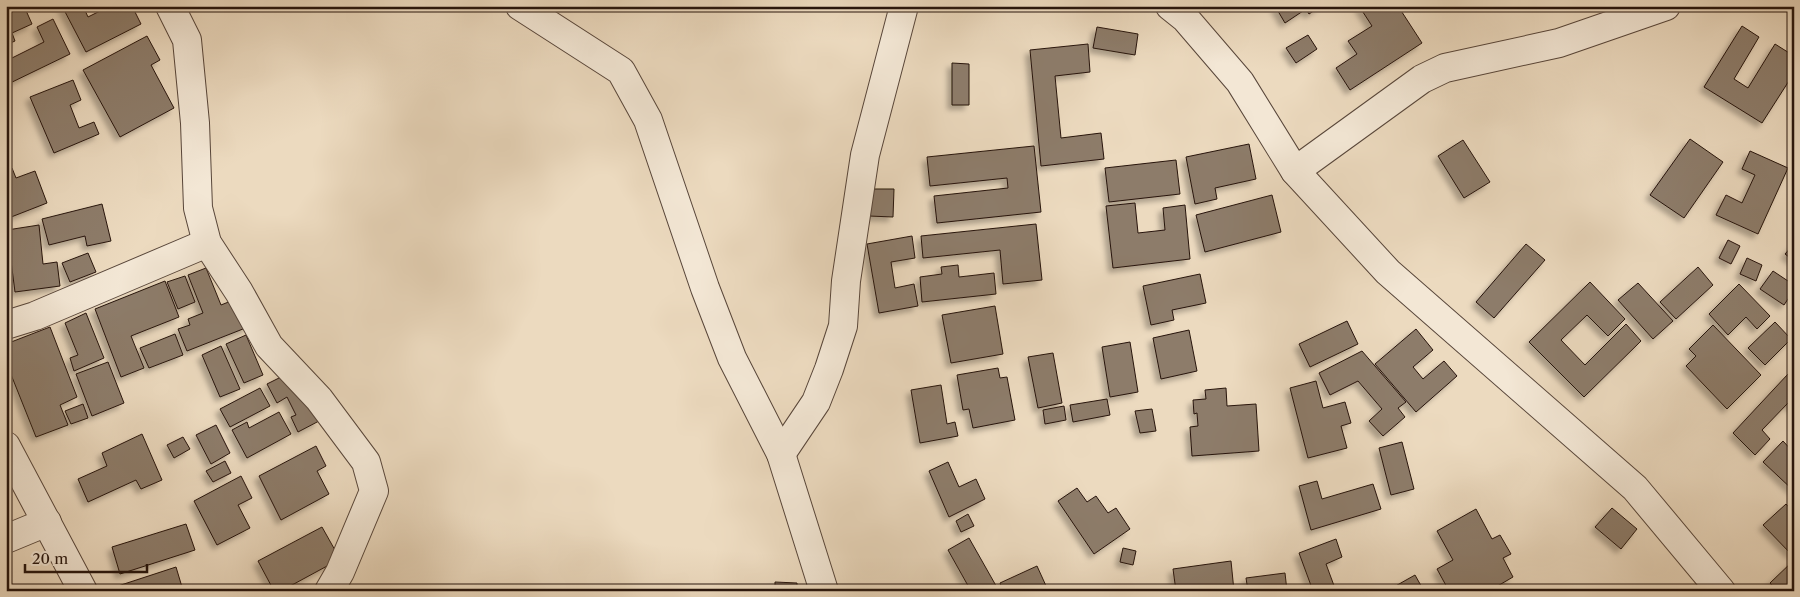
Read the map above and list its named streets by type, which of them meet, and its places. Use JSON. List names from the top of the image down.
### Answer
{
  "scale_bar": "20 m"
}
